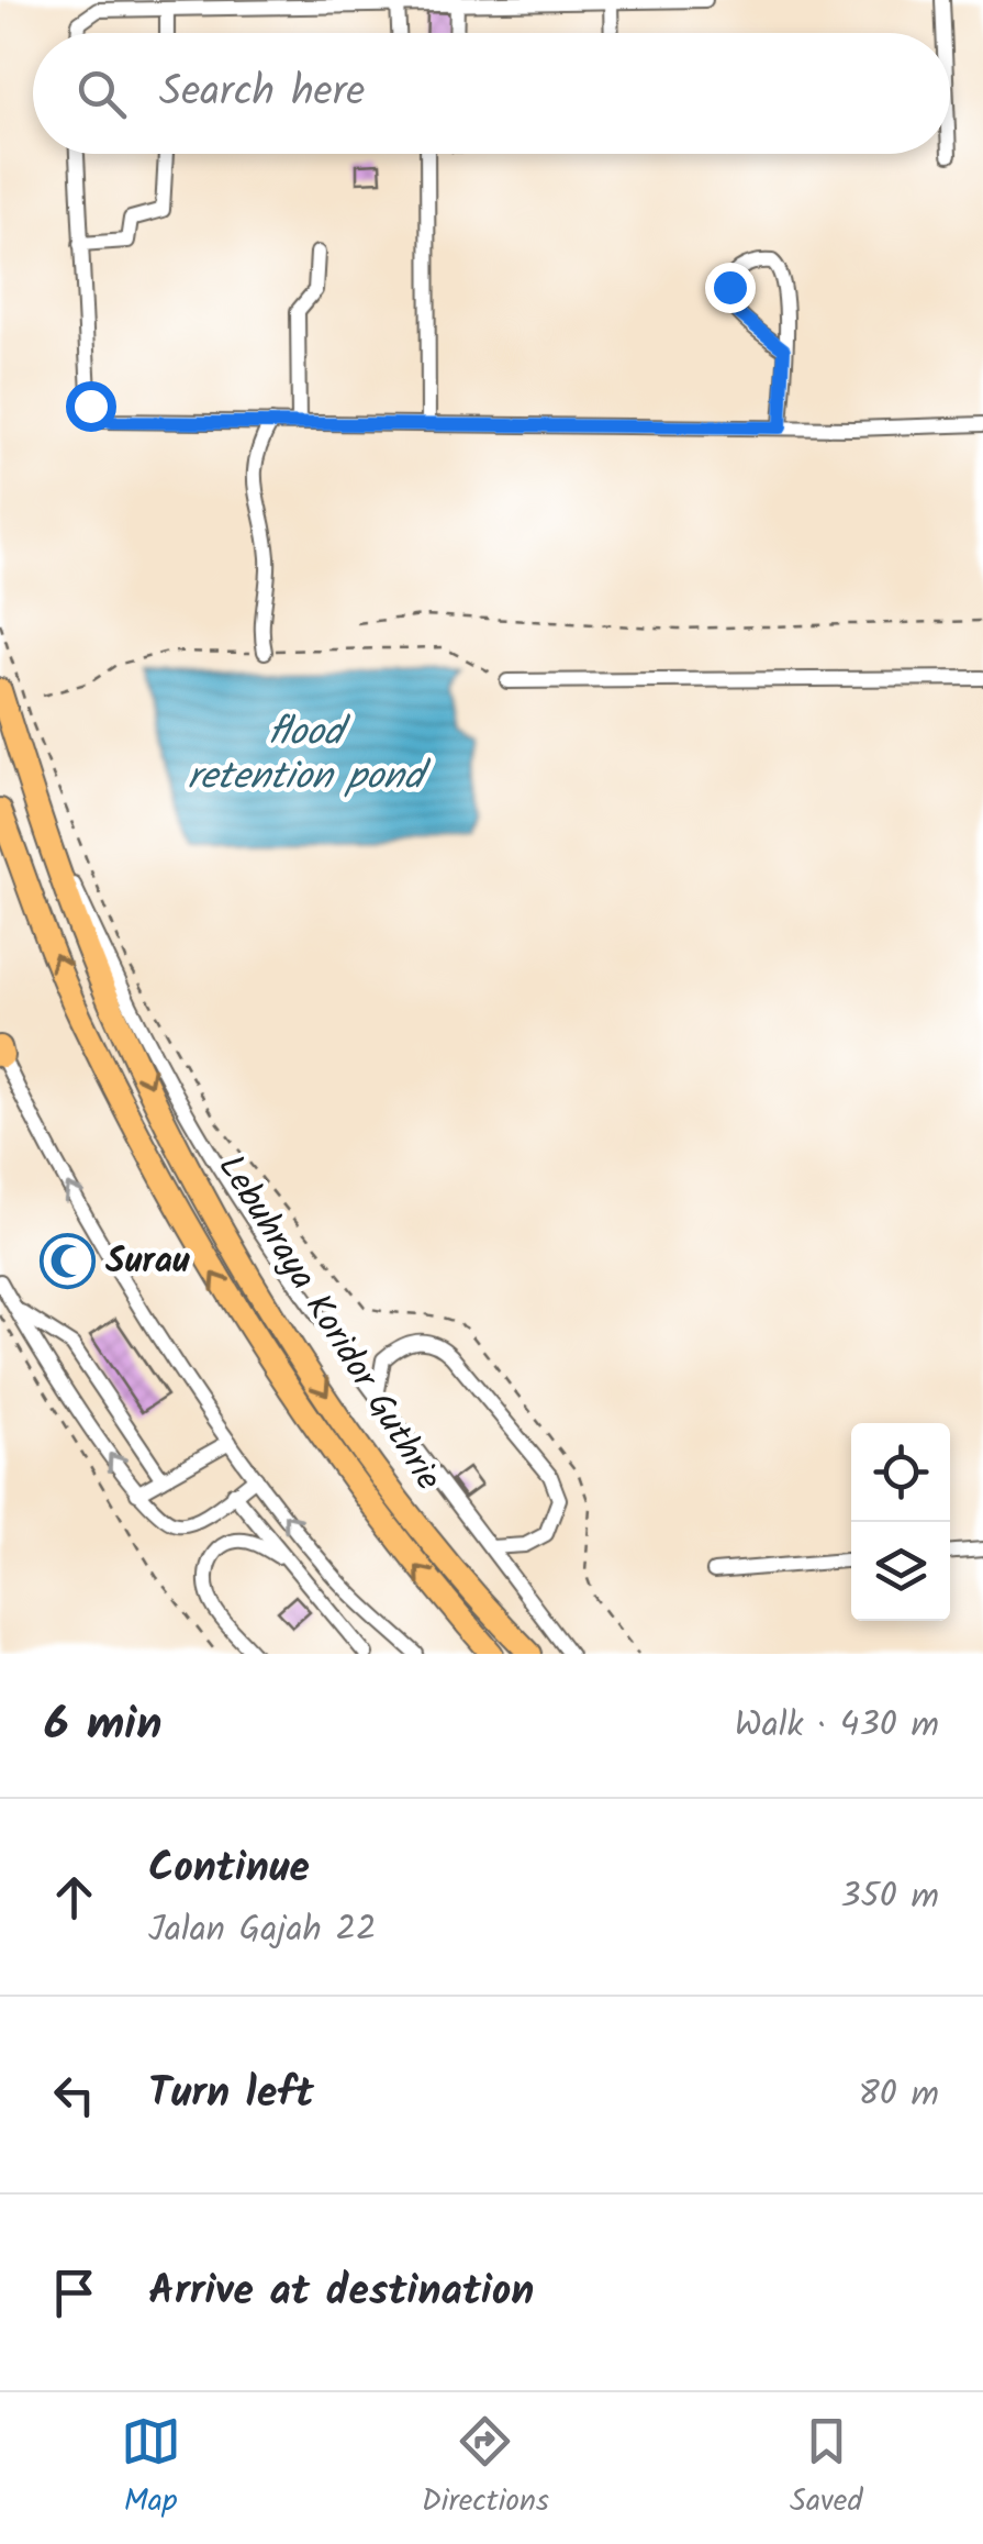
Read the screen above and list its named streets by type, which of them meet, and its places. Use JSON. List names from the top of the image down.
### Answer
{
  "streets": {
    "highway": ["Lebuhraya Koridor Guthrie"]
  },
  "water": ["flood retention pond"],
  "places": {
    "mosque": ["Surau"]
  },
  "page": {
    "search": "Search here",
    "heading": ["6 min", "Walk · 430 m"],
    "list": [
      ["Continue", "Jalan Gajah 22", "350 m"],
      ["Turn left", "80 m"],
      "Arrive at destination"
    ],
    "nav": ["Map", "Directions", "Saved"]
  }
}
